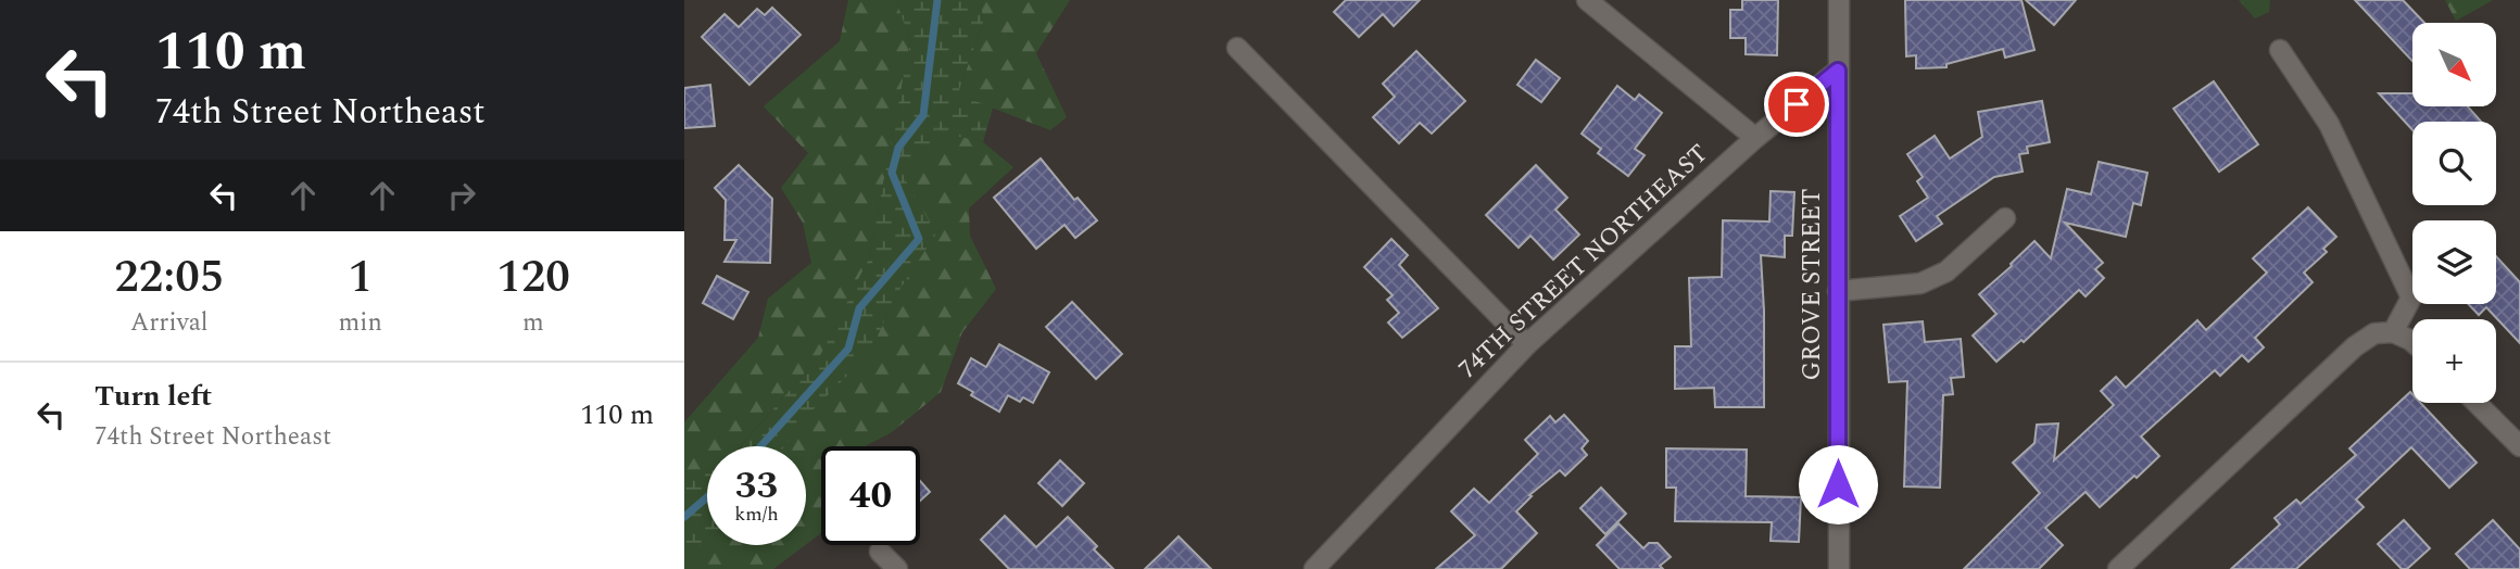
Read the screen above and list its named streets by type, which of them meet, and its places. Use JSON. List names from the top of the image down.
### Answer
{
  "streets": {
    "street": ["74TH STREET NORTHEAST", "GROVE STREET"]
  },
  "crossings": [
    ["74TH STREET NORTHEAST", "GROVE STREET"]
  ],
  "north": "bottom right",
  "page": {
    "turn": ["110 m", "74th Street Northeast"],
    "map_buttons": "+",
    "eta": [
      "22:05",
      "Arrival",
      "1",
      "min",
      "120",
      "m"
    ],
    "list": [
      {
        "name": "Turn left",
        "note": "74th Street Northeast",
        "value": "110 m"
      }
    ],
    "speed": "33 km/h",
    "limit": "40"
  }
}
